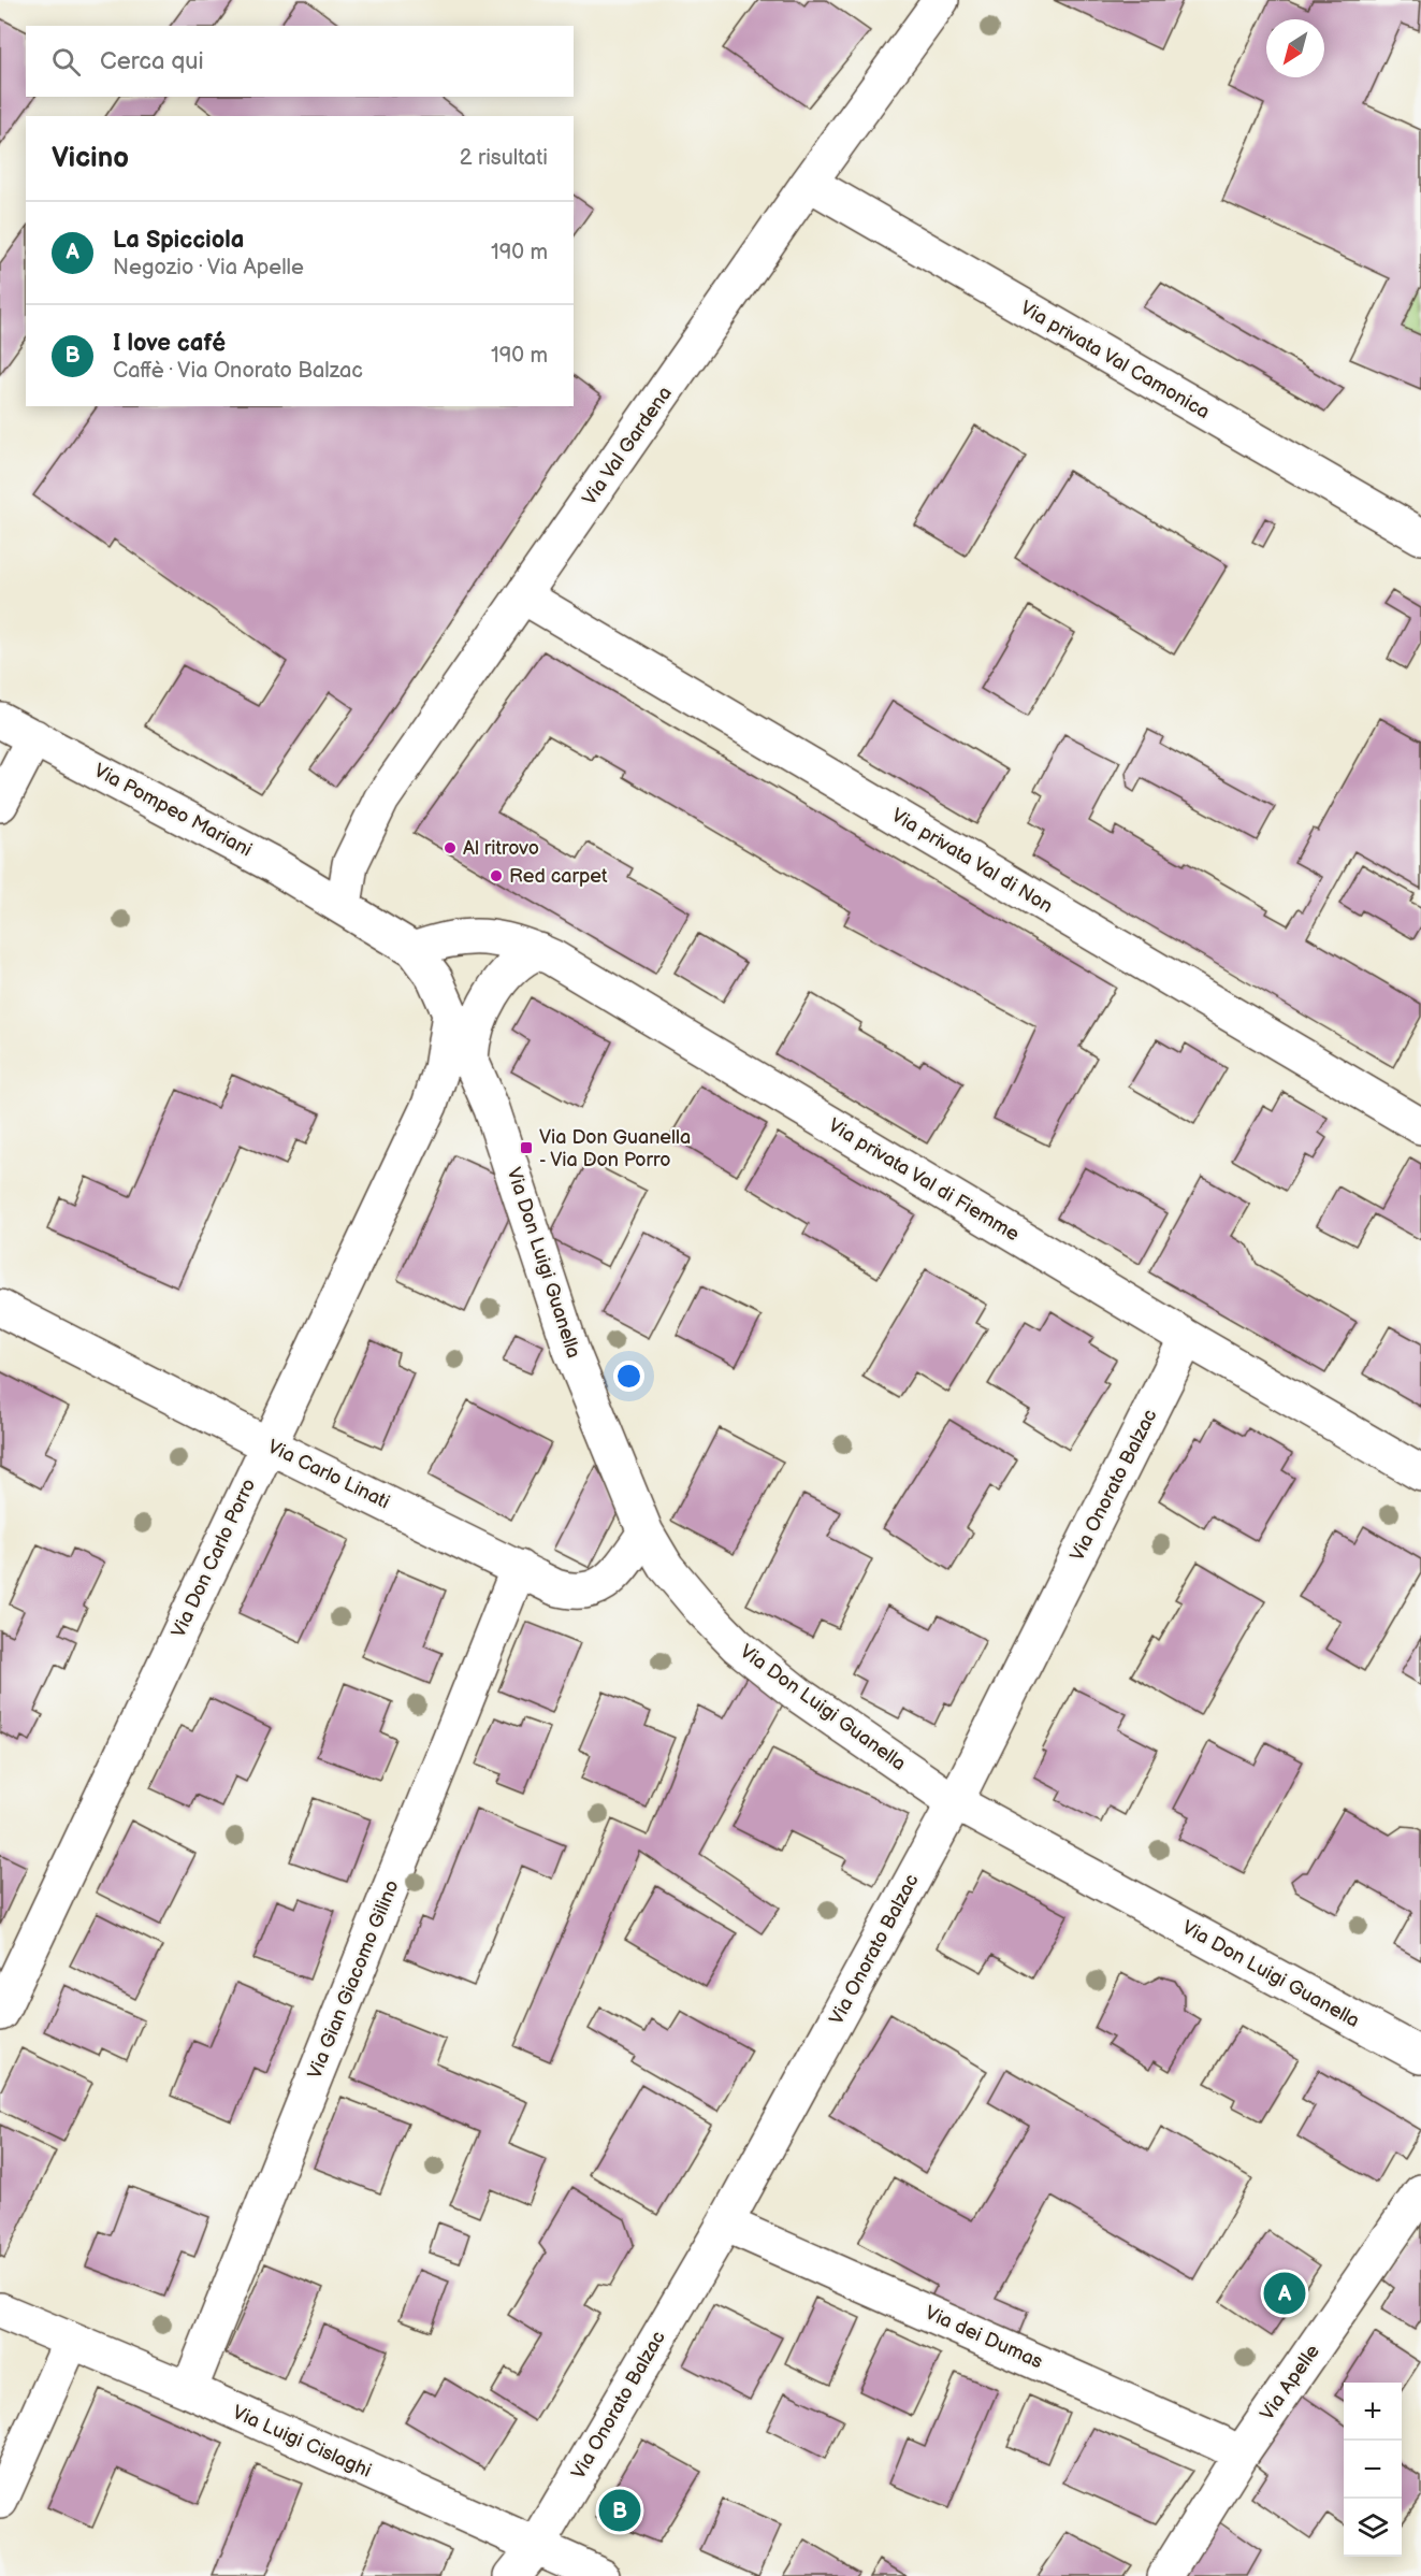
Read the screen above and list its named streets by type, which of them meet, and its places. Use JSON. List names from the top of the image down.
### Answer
{
  "streets": {
    "street": [
      "Via privata Val Camonica",
      "Via Val Gardena",
      "Via Pompeo Mariani",
      "Via privata Val di Non",
      "Via privata Val di Fiemme",
      "Via Don Luigi Guanella",
      "Via Carlo Linati",
      "Via Onorato Balzac",
      "Via Don Carlo Porro",
      "Via Gian Giacomo Gilino",
      "Via dei Dumas",
      "Via Apelle",
      "Via Luigi Cislaghi"
    ]
  },
  "crossings": [
    ["Via privata Val Camonica", "Via Val Gardena"],
    ["Via Val Gardena", "Via Pompeo Mariani"],
    ["Via Val Gardena", "Via privata Val di Non"],
    ["Via Val Gardena", "Via Don Luigi Guanella"],
    ["Via Pompeo Mariani", "Via Don Luigi Guanella"],
    ["Via privata Val di Fiemme", "Via Don Luigi Guanella"],
    ["Via privata Val di Fiemme", "Via Onorato Balzac"],
    ["Via Don Luigi Guanella", "Via Carlo Linati"],
    ["Via Don Luigi Guanella", "Via Onorato Balzac"],
    ["Via Don Luigi Guanella", "Via Don Carlo Porro"],
    ["Via Carlo Linati", "Via Don Carlo Porro"],
    ["Via Carlo Linati", "Via Gian Giacomo Gilino"],
    ["Via Onorato Balzac", "Via dei Dumas"],
    ["Via Onorato Balzac", "Via Luigi Cislaghi"],
    ["Via Gian Giacomo Gilino", "Via Luigi Cislaghi"],
    ["Via dei Dumas", "Via Apelle"]
  ],
  "places": {
    "other": ["Al ritrovo", "Red carpet"],
    "transit": ["Via Don Guanella - Via Don Porro"]
  },
  "north": "bottom left",
  "page": {
    "search": "Cerca qui",
    "heading": ["Vicino", "2 risultati"],
    "list": [
      {
        "mark": "A",
        "name": "La Spicciola",
        "note": "Negozio · Via Apelle",
        "value": "190 m"
      },
      {
        "mark": "B",
        "name": "I love café",
        "note": "Caffè · Via Onorato Balzac",
        "value": "190 m"
      }
    ],
    "pins": ["A", "B"],
    "map_buttons": ["+", "−"]
  }
}
